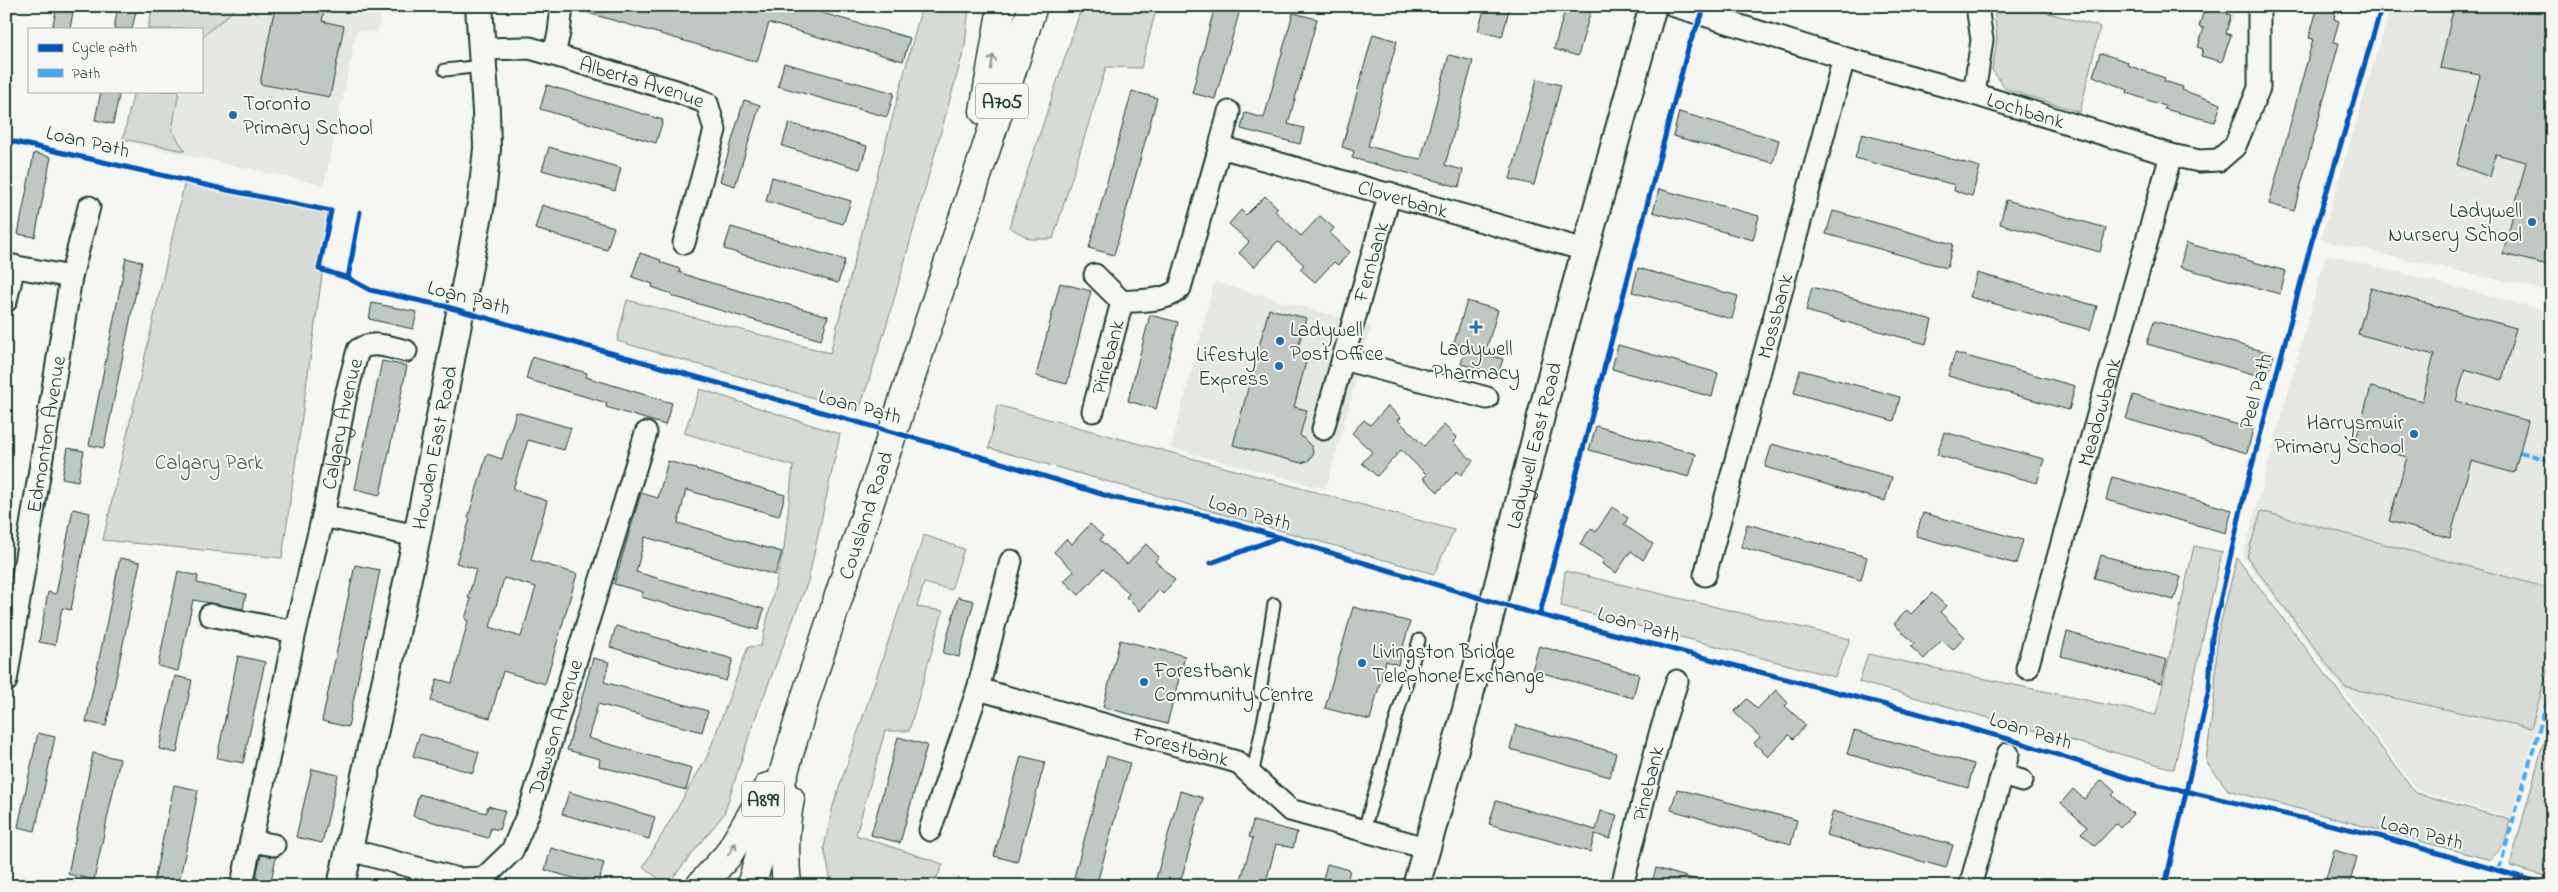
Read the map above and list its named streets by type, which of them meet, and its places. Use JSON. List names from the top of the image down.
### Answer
{
  "streets": {
    "main road": ["A705", "Cousland Road", "A899"],
    "street": [
      "Alberta Avenue",
      "Lochbank",
      "Cloverbank",
      "Fernbank",
      "Mossbank",
      "Piriebank",
      "Meadowbank",
      "Calgary Avenue",
      "Edmonton Avenue",
      "Ladywell East Road",
      "Howden East Road",
      "Dawson Avenue",
      "Forestbank",
      "Pinebank"
    ],
    "cycle path": ["Loan Path", "Peel Path"]
  },
  "crossings": [
    ["Alberta Avenue", "Howden East Road"],
    ["Lochbank", "Mossbank"],
    ["Lochbank", "Meadowbank"],
    ["Cloverbank", "Fernbank"],
    ["Cloverbank", "Piriebank"],
    ["Cloverbank", "Ladywell East Road"],
    ["Calgary Avenue", "Howden East Road"],
    ["Ladywell East Road", "Forestbank"],
    ["Howden East Road", "Dawson Avenue"],
    ["Cousland Road", "A899"]
  ],
  "parks": ["Calgary Park"],
  "places": {
    "other": [
      "Toronto Primary School",
      "Ladywell Nursery School",
      "Ladywell Post Office",
      "Lifestyle Express",
      "Harrysmuir Primary School",
      "Livingston Bridge Telephone Exchange",
      "Forestbank Community Centre"
    ],
    "health": ["Ladywell Pharmacy"]
  },
  "legend": ["Cycle path", "Path"]
}
